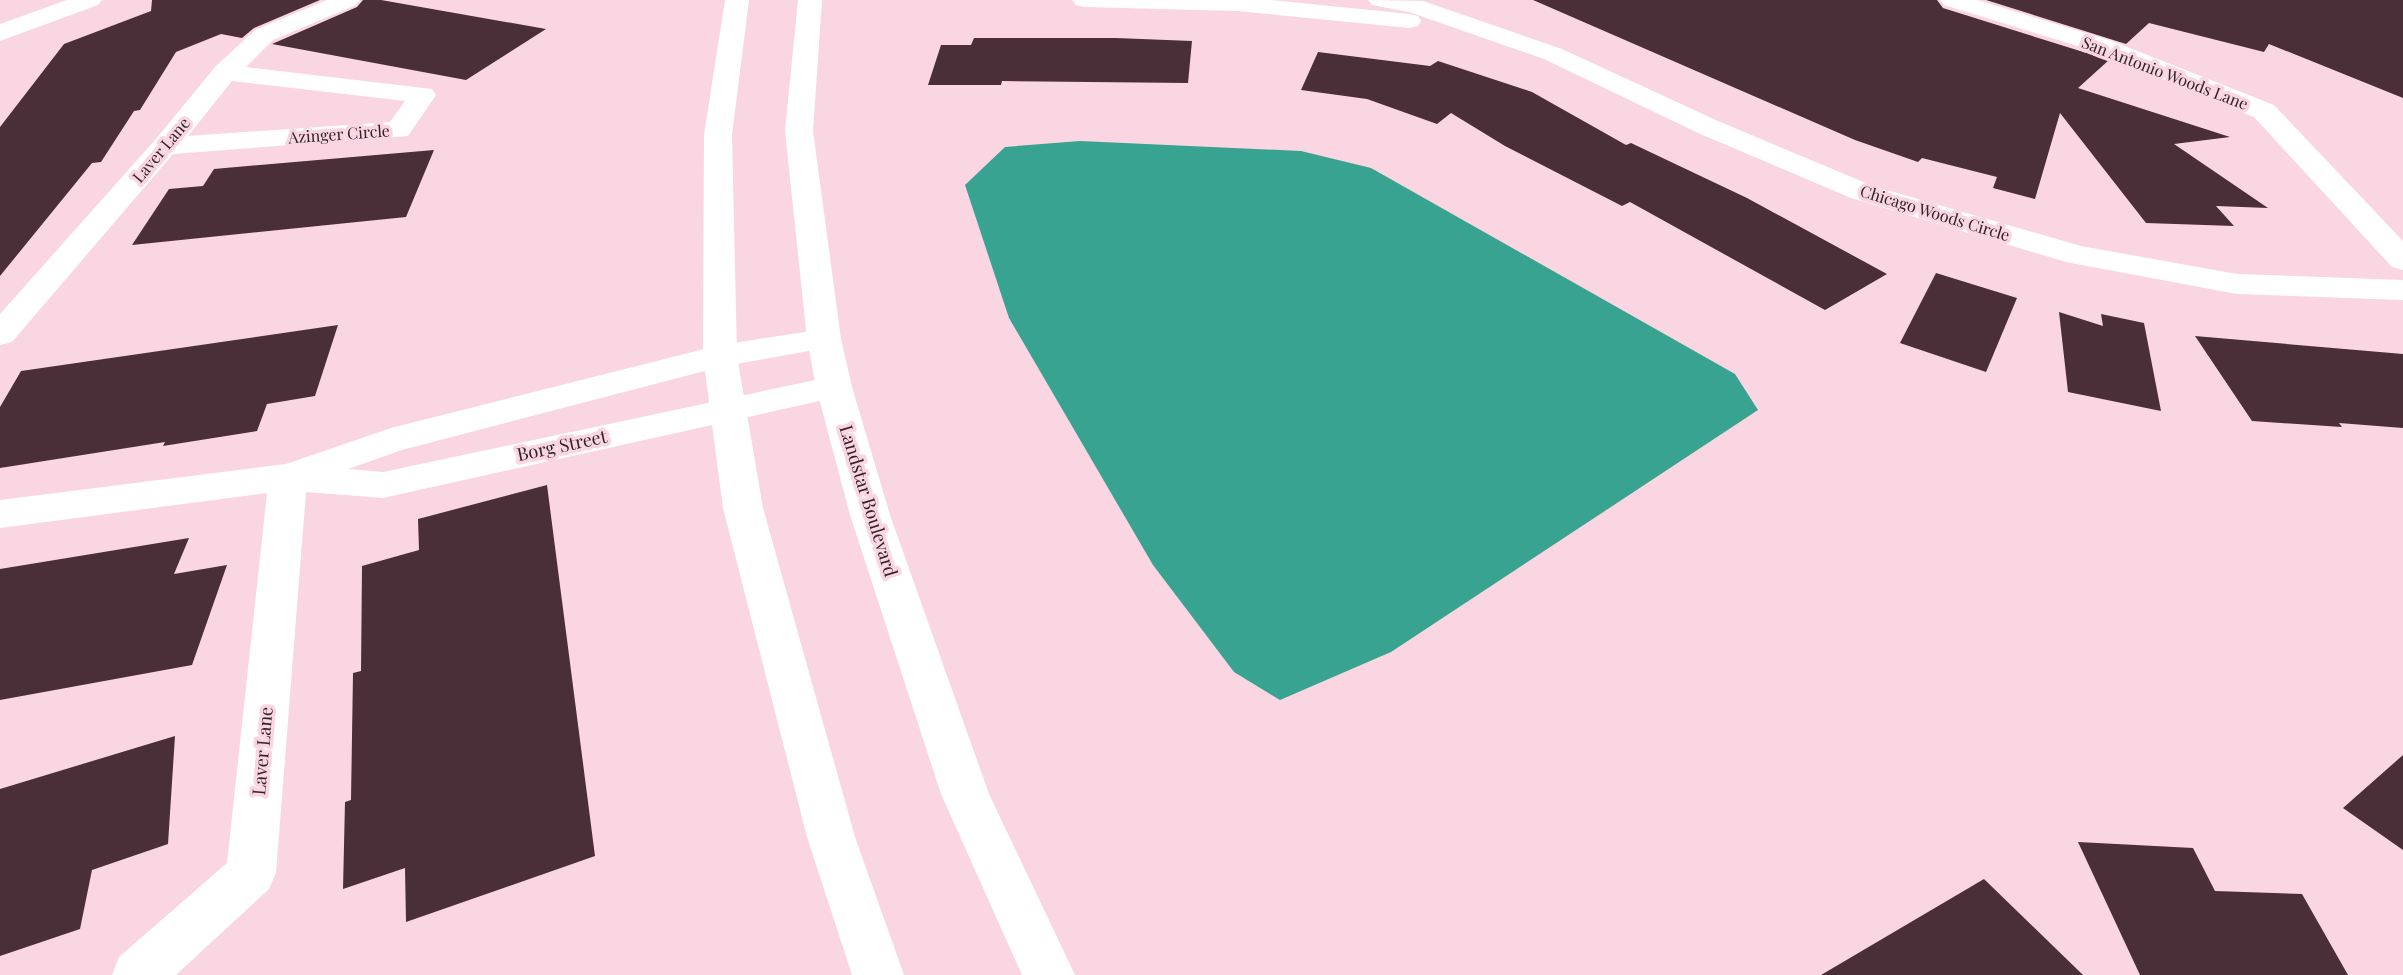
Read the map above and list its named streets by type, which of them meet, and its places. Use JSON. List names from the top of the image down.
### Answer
{
  "streets": {
    "street": [
      "San Antonio Woods Lane",
      "Azinger Circle",
      "Laver Lane",
      "Chicago Woods Circle",
      "Borg Street",
      "Landstar Boulevard"
    ]
  },
  "crossings": [
    ["Azinger Circle", "Laver Lane"],
    ["Laver Lane", "Borg Street"],
    ["Borg Street", "Landstar Boulevard"]
  ]
}
